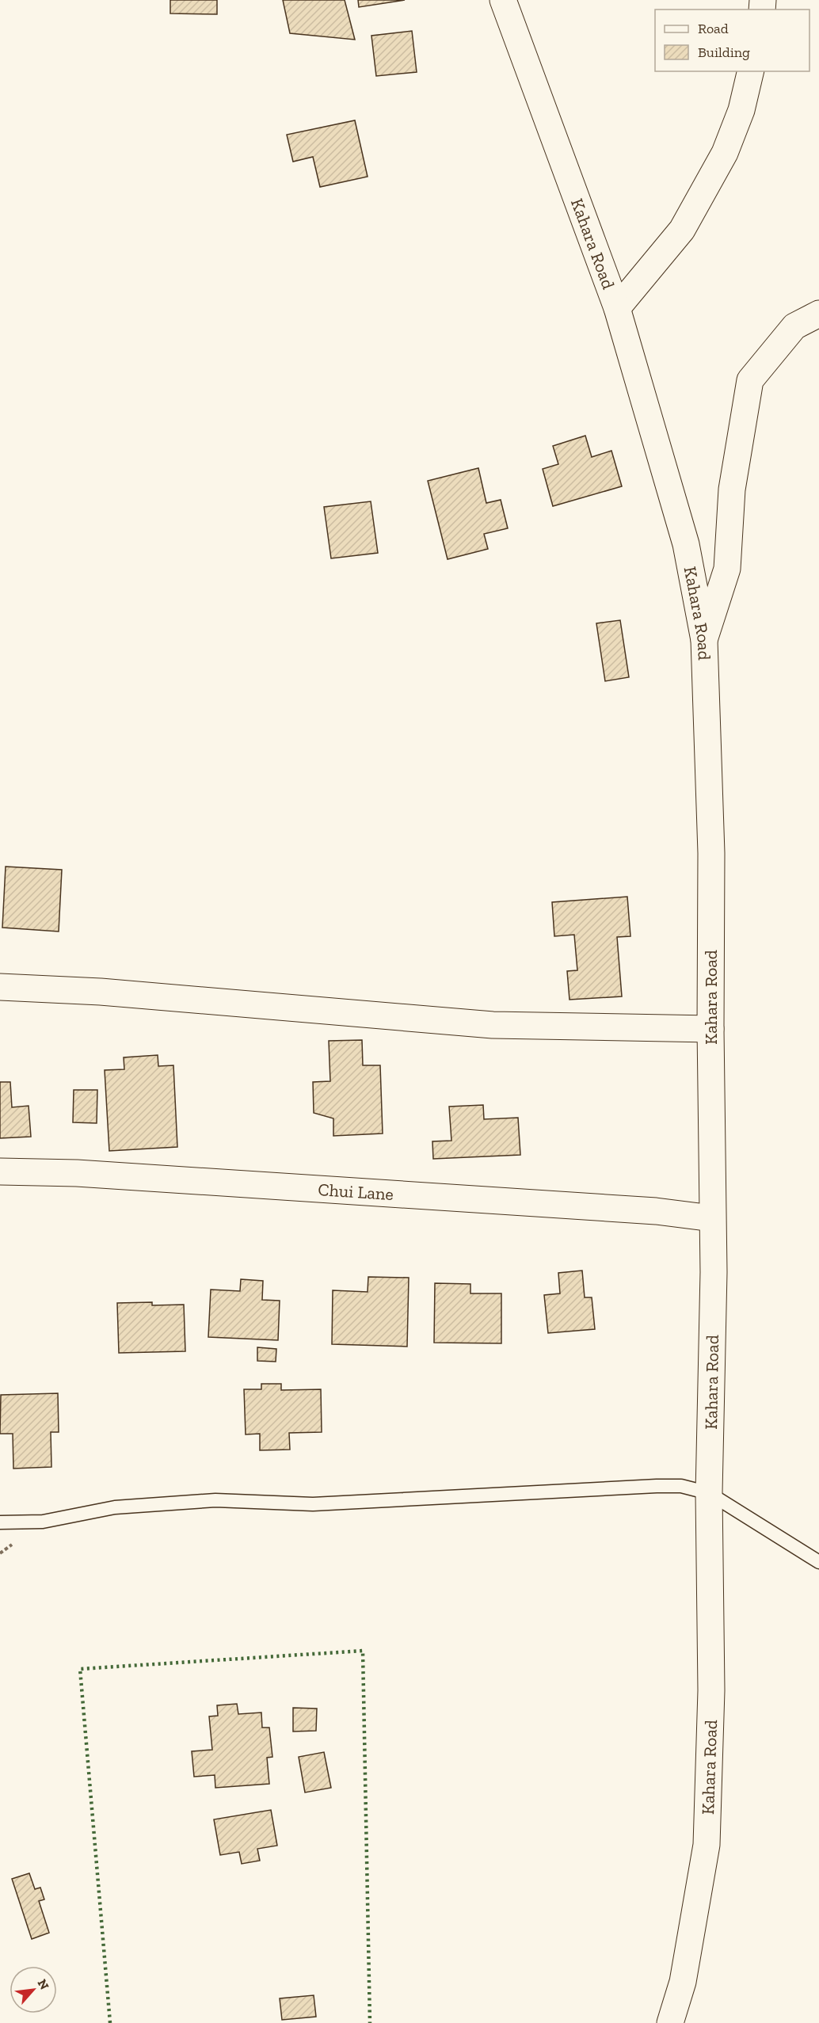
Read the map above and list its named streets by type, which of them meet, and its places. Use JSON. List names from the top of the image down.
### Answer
{
  "streets": {
    "street": ["Kahara Road", "Chui Lane"]
  },
  "crossings": [
    ["Kahara Road", "Chui Lane"]
  ],
  "legend": ["Road", "Building"],
  "north": "top right"
}
